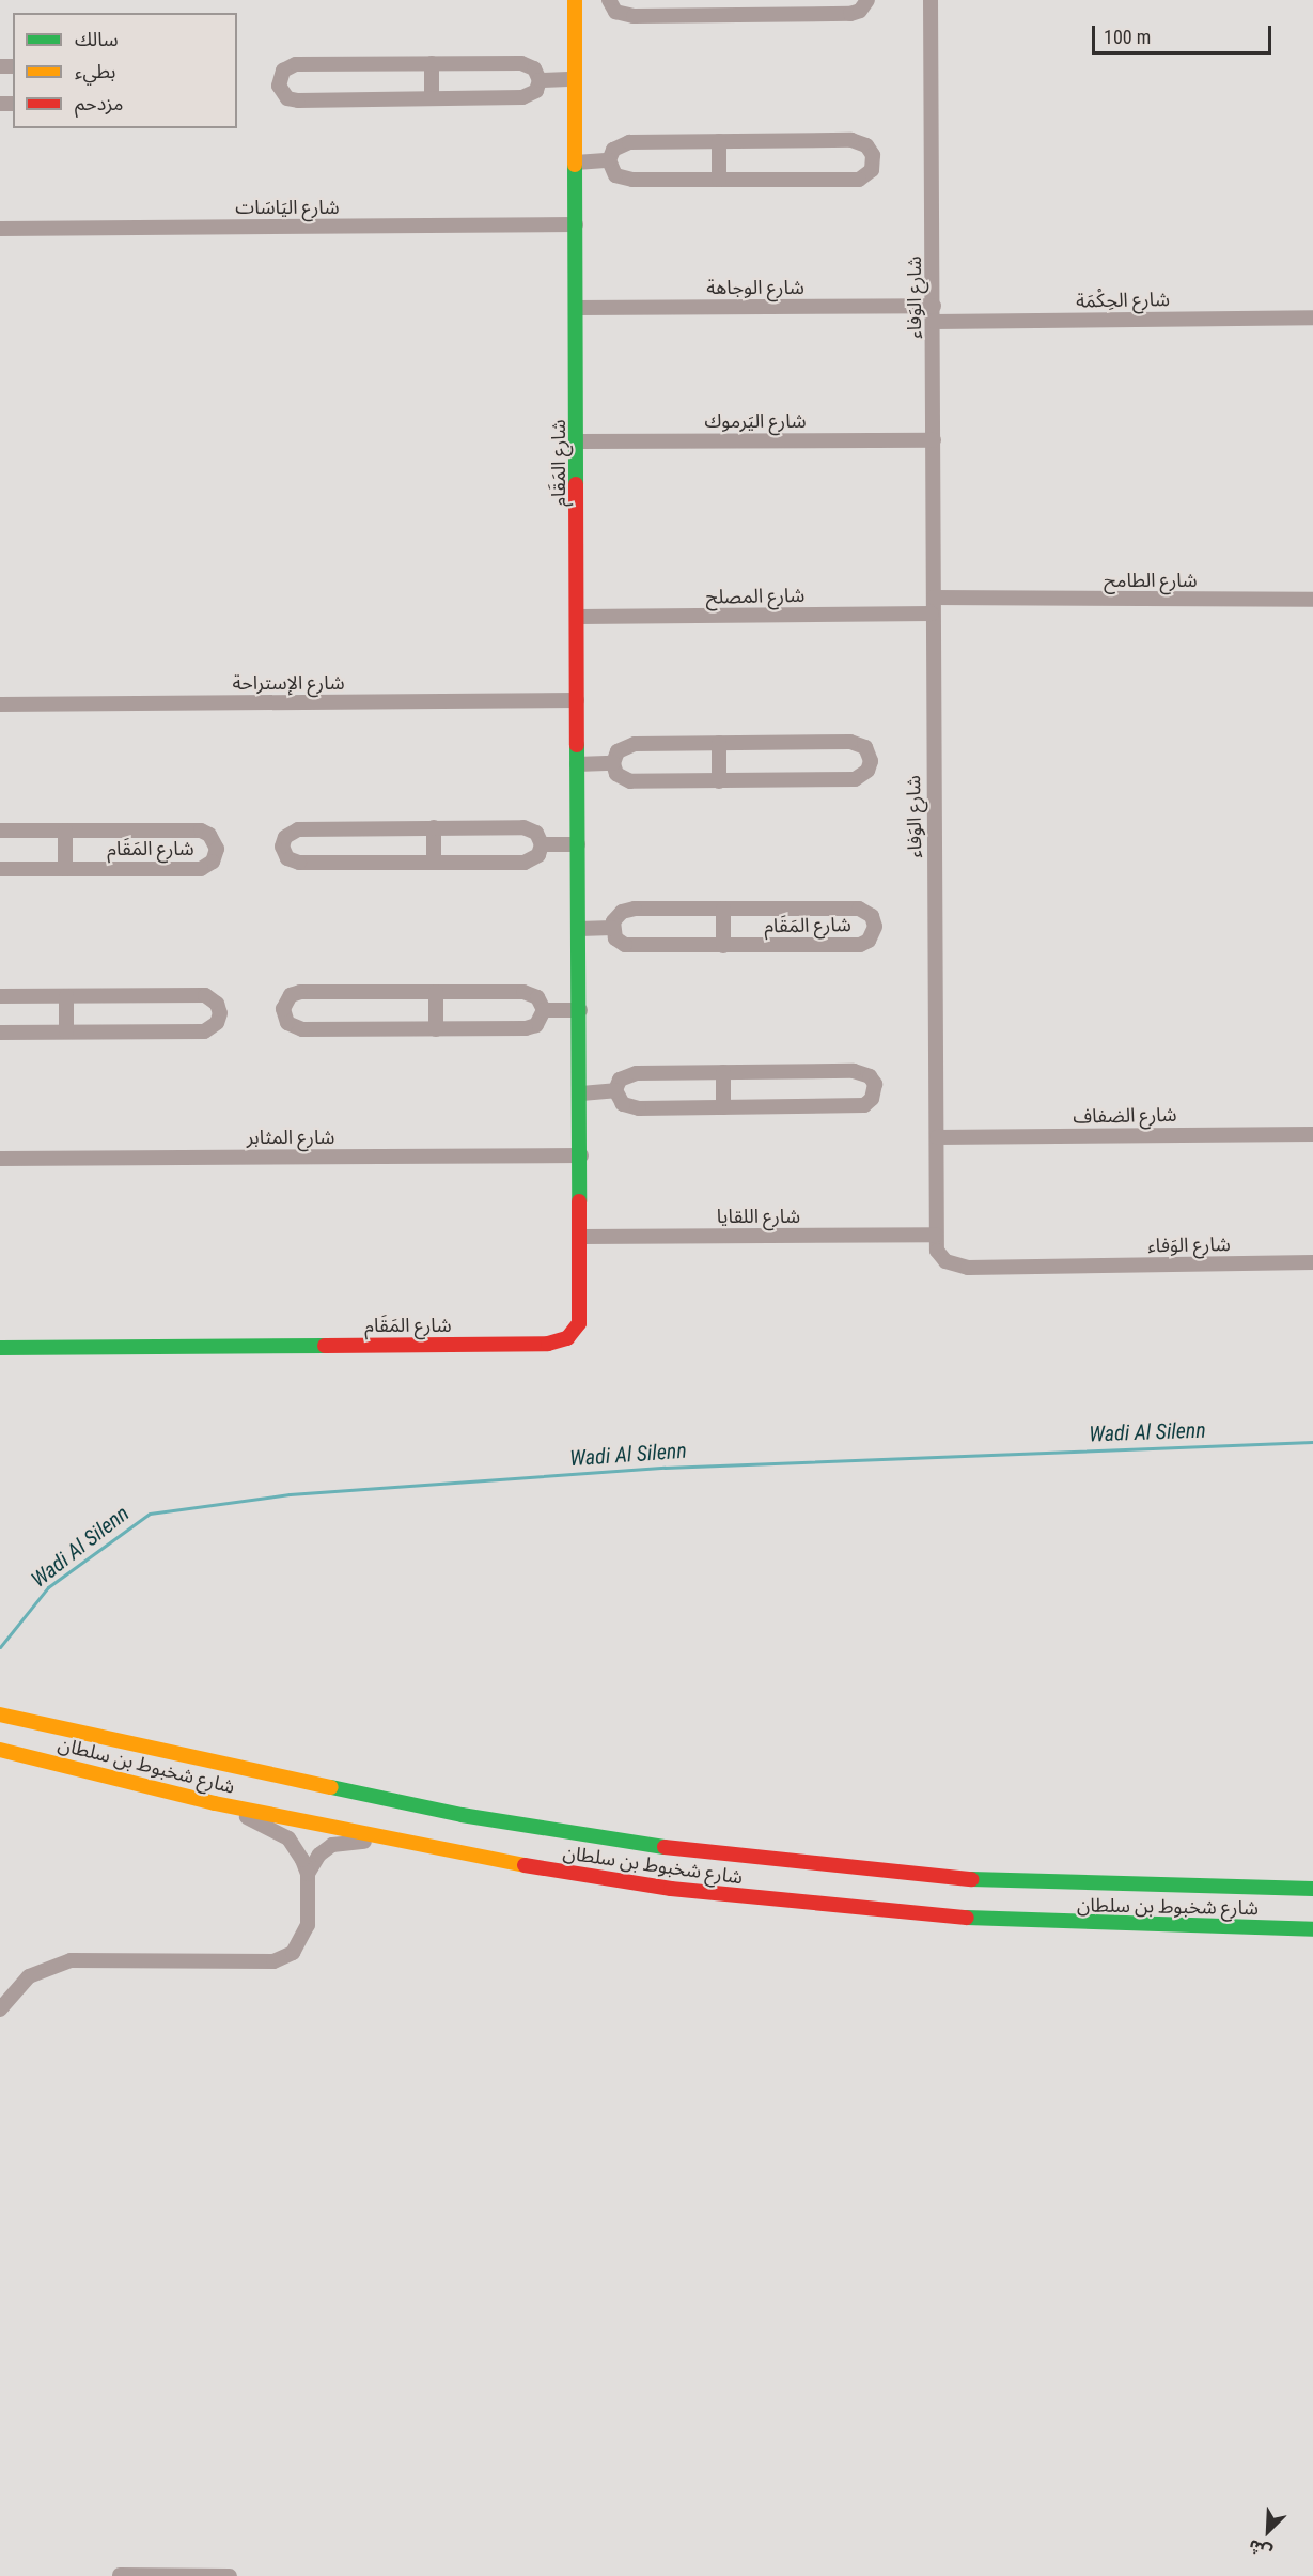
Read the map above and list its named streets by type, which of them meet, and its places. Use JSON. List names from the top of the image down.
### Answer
{
  "streets": {
    "main road": ["شارع المَقَام", "شارع شخبوط بن سلطان"],
    "street": [
      "شارع اليَاسَات",
      "شارع الوجاهة",
      "شارع الوَفاء",
      "شارع الحِكْمَة",
      "شارع اليَرموك",
      "شارع الطامح",
      "شارع المصلح",
      "شارع الإستراحة",
      "شارع الضفاف",
      "شارع المثابر",
      "شارع اللقايا"
    ]
  },
  "crossings": [
    ["شارع اليَاسَات", "شارع المَقَام"],
    ["شارع الوجاهة", "شارع الوَفاء"],
    ["شارع الوجاهة", "شارع المَقَام"],
    ["شارع الوَفاء", "شارع الحِكْمَة"],
    ["شارع الوَفاء", "شارع اليَرموك"],
    ["شارع الوَفاء", "شارع الطامح"],
    ["شارع الوَفاء", "شارع المصلح"],
    ["شارع الوَفاء", "شارع الضفاف"],
    ["شارع الوَفاء", "شارع اللقايا"],
    ["شارع اليَرموك", "شارع المَقَام"],
    ["شارع المَقَام", "شارع المصلح"],
    ["شارع المَقَام", "شارع الإستراحة"],
    ["شارع المَقَام", "شارع المثابر"],
    ["شارع المَقَام", "شارع اللقايا"],
    ["شارع الطامح", "شارع المصلح"]
  ],
  "water": ["Wadi Al Silenn"],
  "legend": ["سالك", "بطيء", "مزدحم"],
  "scale_bar": "100 m",
  "north": "bottom left"
}
